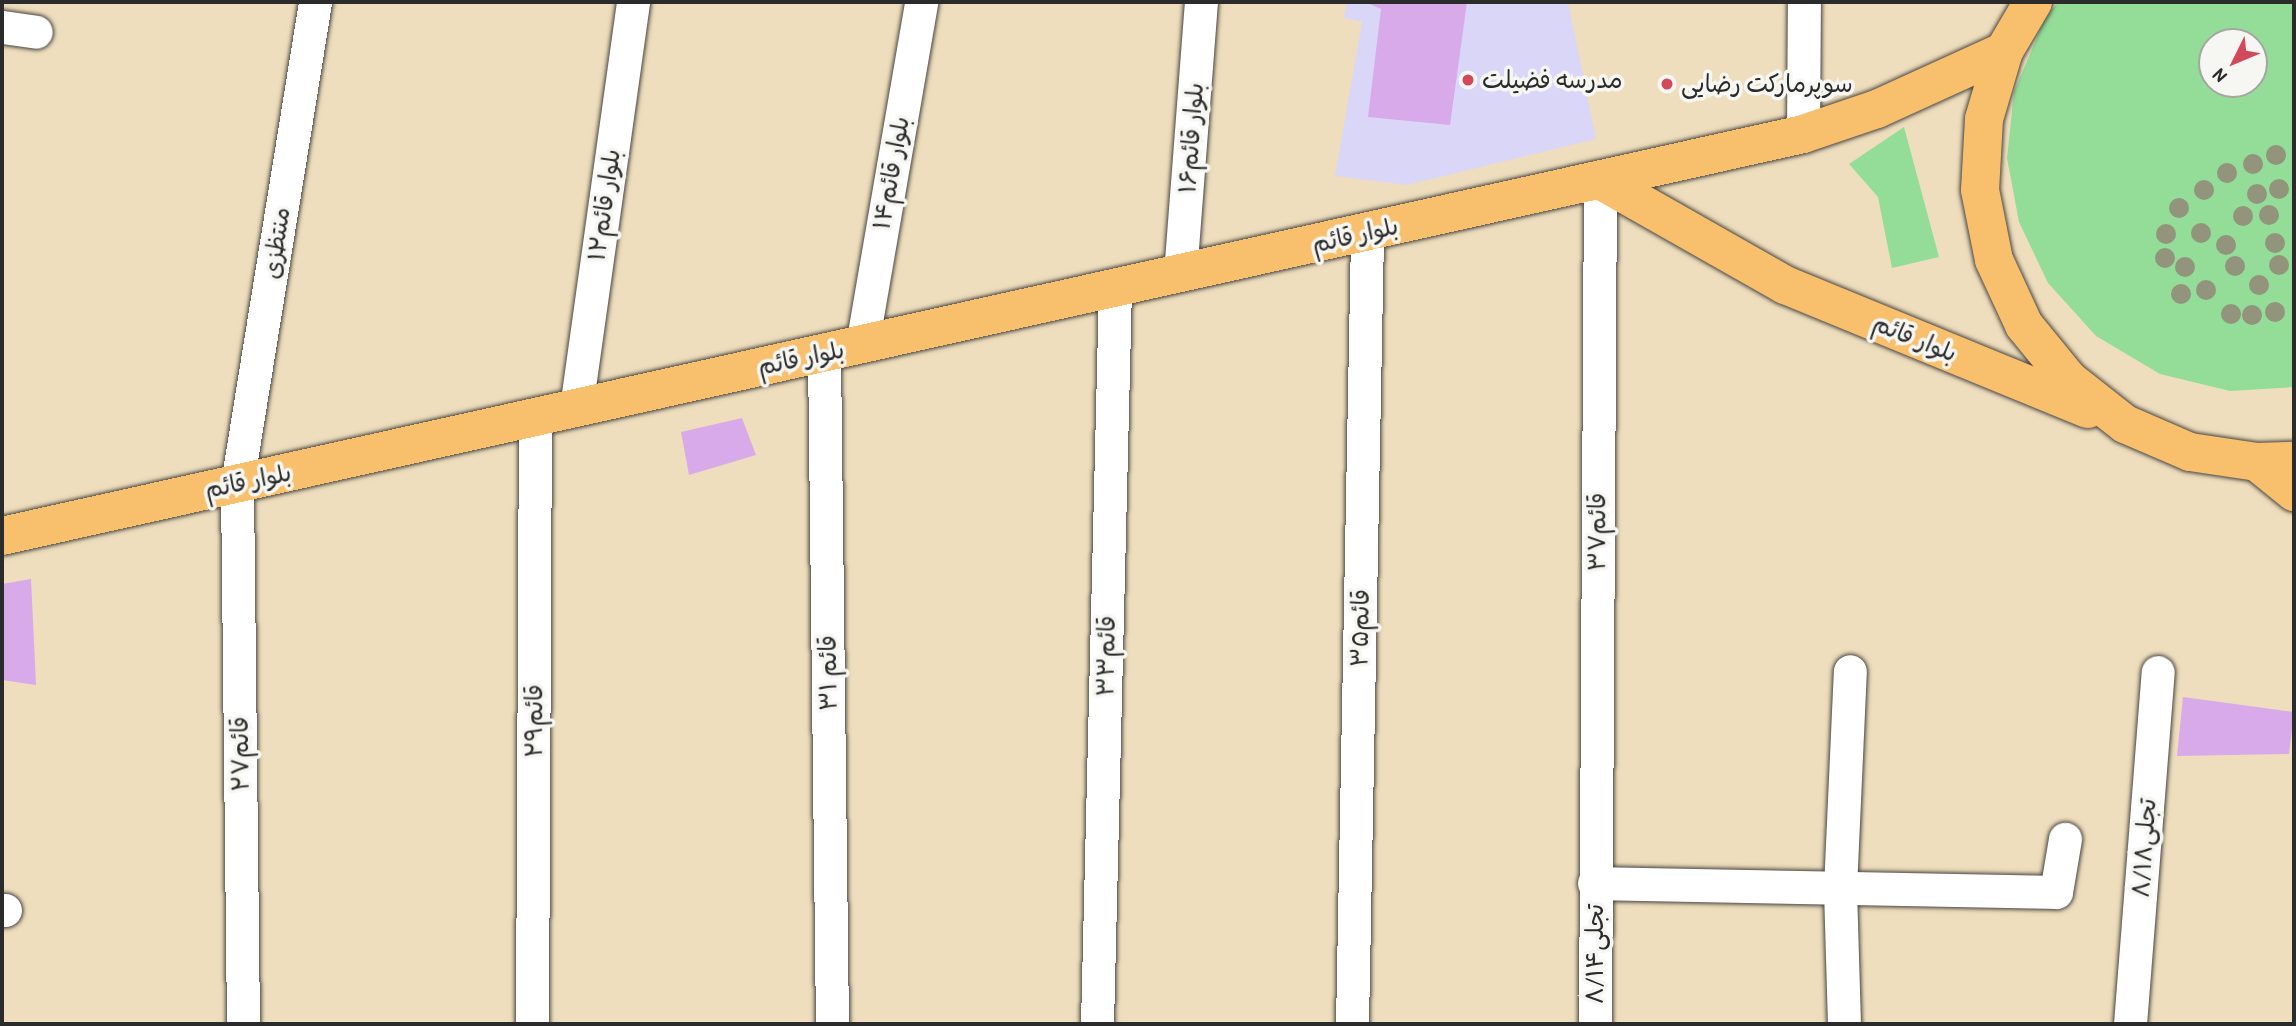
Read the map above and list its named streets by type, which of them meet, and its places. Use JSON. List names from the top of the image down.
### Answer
{
  "streets": {
    "main road": ["بلوار قائم"],
    "street": [
      "بلوار قائم۱۶",
      "بلوار قائم۱۴",
      "بلوار قائم۱۲",
      "منتظزی",
      "قائم۳۷",
      "قائم۳۵",
      "قائم۳۳",
      "قائم ۳۱",
      "قائم۲۹",
      "قائم۲۷",
      "تجلی۸/۱۸",
      "تجلی۸‌/۱۴"
    ]
  },
  "crossings": [
    ["بلوار قائم۱۶", "بلوار قائم"],
    ["بلوار قائم۱۴", "بلوار قائم"],
    ["بلوار قائم۱۲", "بلوار قائم"],
    ["بلوار قائم", "منتظزی"],
    ["بلوار قائم", "قائم۳۷"],
    ["بلوار قائم", "قائم۳۵"],
    ["بلوار قائم", "قائم۳۳"],
    ["بلوار قائم", "قائم ۳۱"],
    ["بلوار قائم", "قائم۲۹"],
    ["بلوار قائم", "قائم۲۷"],
    ["منتظزی", "قائم۲۷"],
    ["قائم۳۷", "تجلی۸‌/۱۴"]
  ],
  "places": ["مدرسه فضیلت", "سوپرمارکت رضایی"],
  "north": "bottom left"
}
